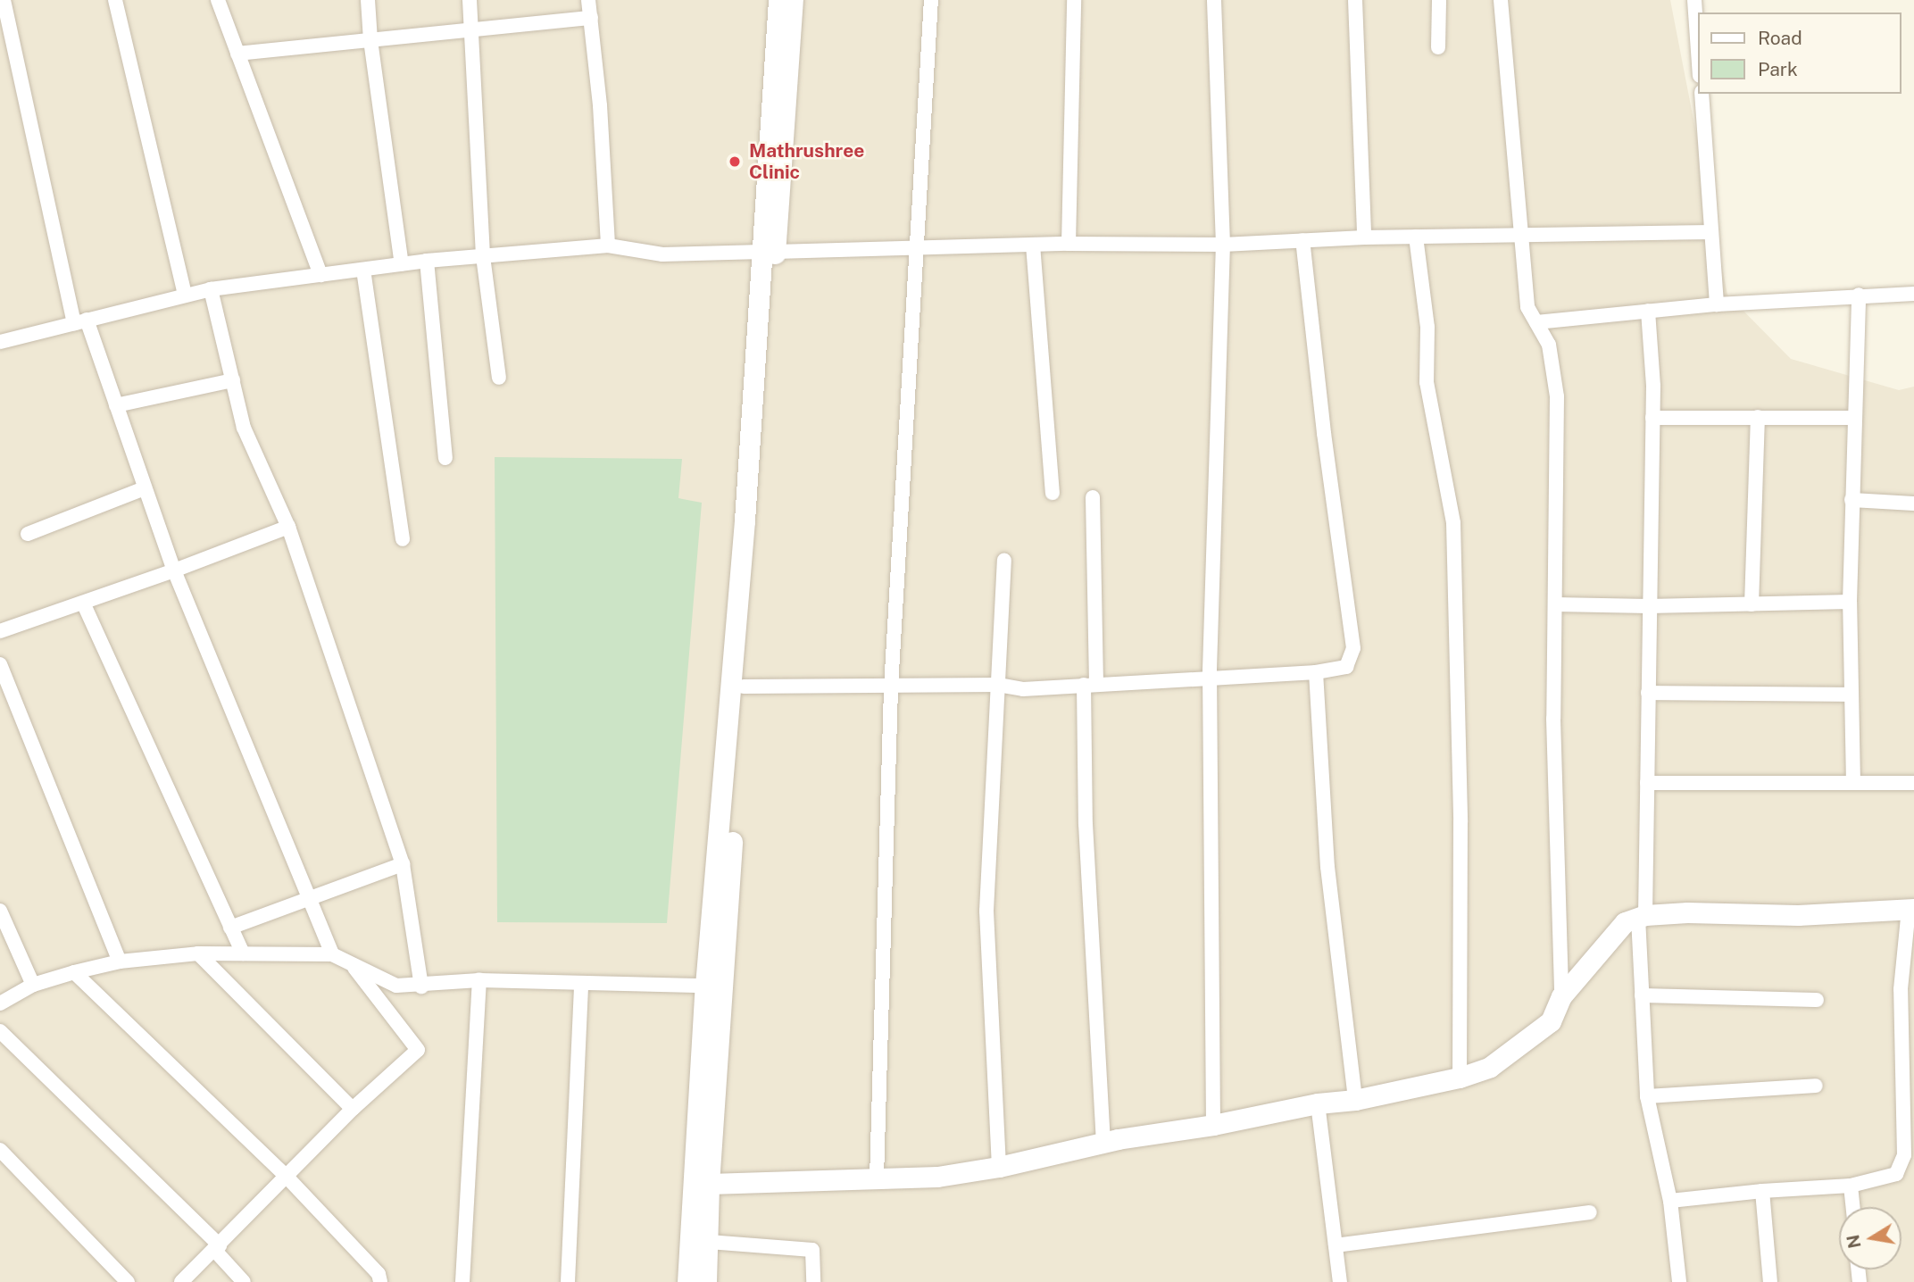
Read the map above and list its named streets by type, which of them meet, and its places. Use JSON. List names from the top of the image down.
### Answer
{
  "places": ["Mathrushree Clinic"],
  "legend": ["Road", "Park"],
  "north": "left"
}
